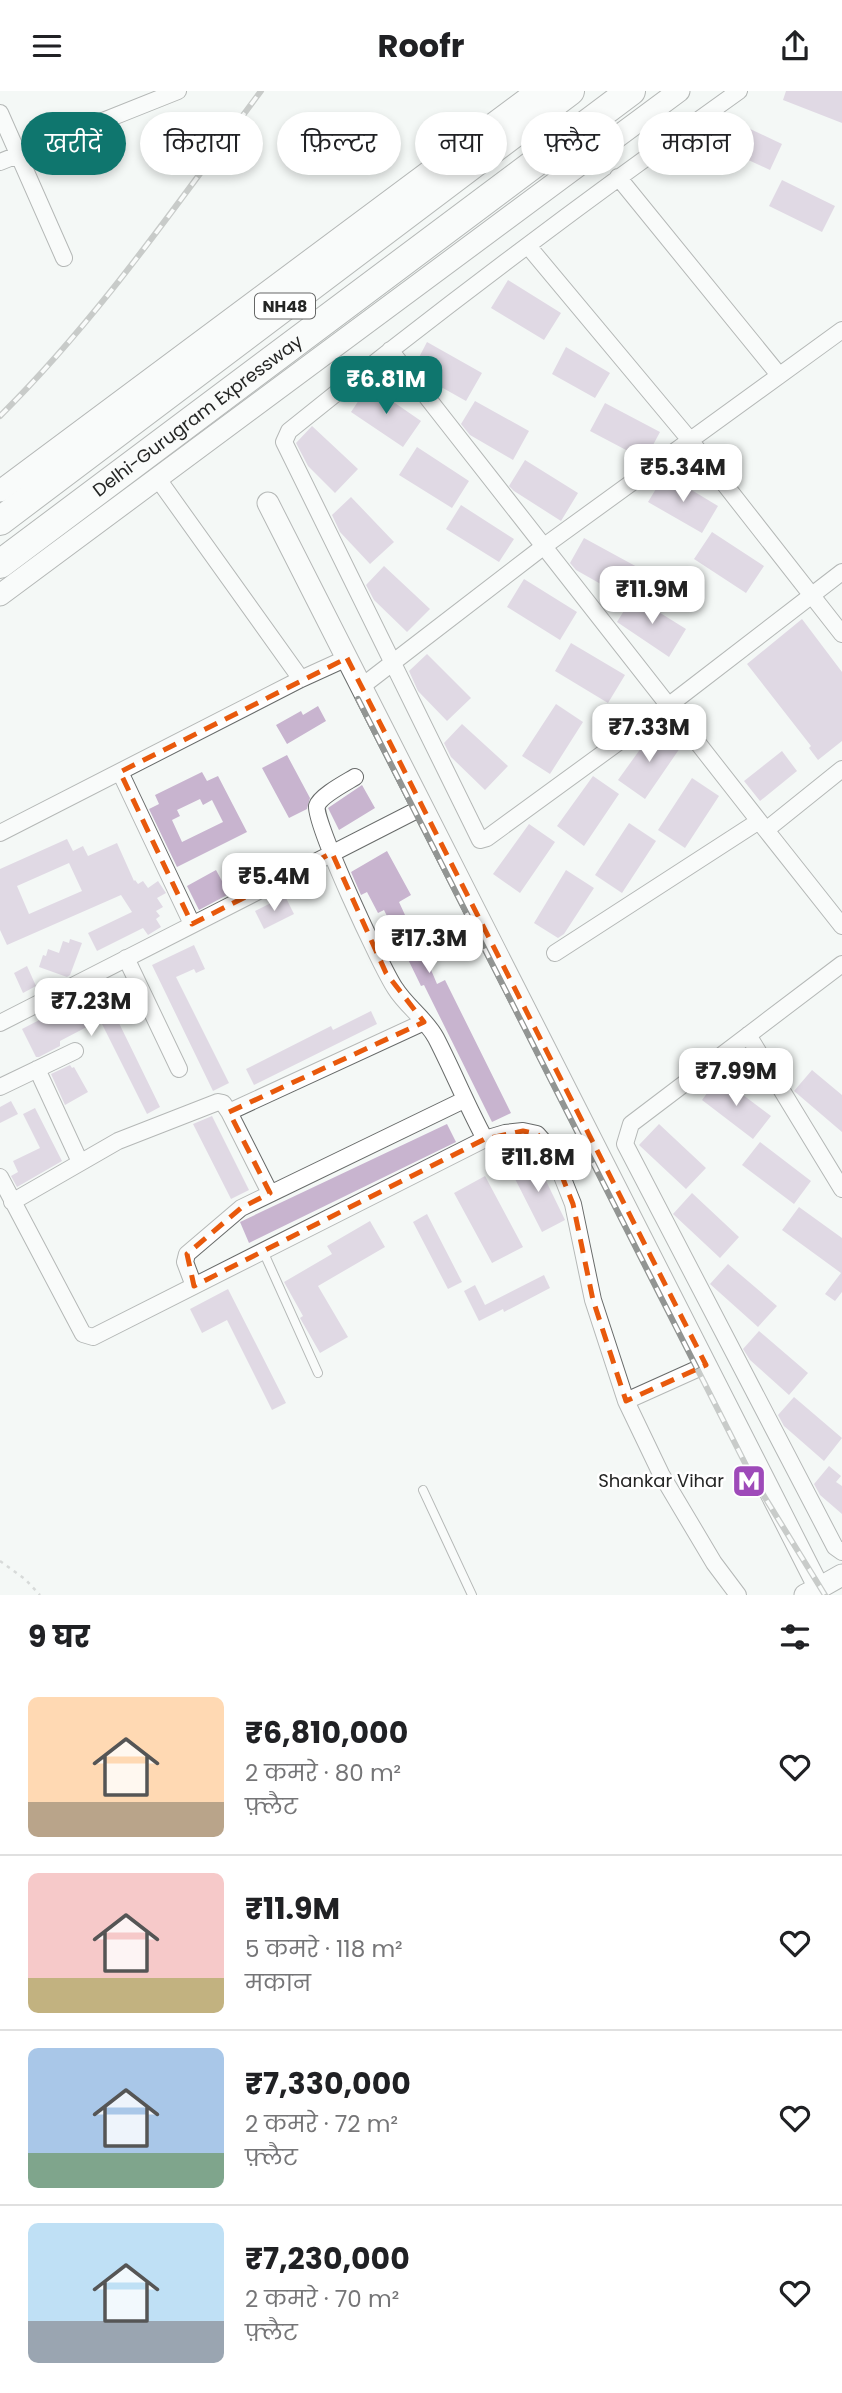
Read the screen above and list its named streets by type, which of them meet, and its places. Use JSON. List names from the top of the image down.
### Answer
{
  "streets": {
    "highway": ["NH48", "Delhi-Gurugram Expressway"]
  },
  "places": {
    "metro station": ["Shankar Vihar"]
  },
  "page": {
    "header": "Roofr",
    "chip": [
      "खरीदें",
      "किराया",
      "फ़िल्टर",
      "नया",
      "फ़्लैट",
      "मकान"
    ],
    "price": [
      "₹6.81M",
      "₹5.34M",
      "₹11.9M",
      "₹7.33M",
      "₹5.4M",
      "₹17.3M",
      "₹7.23M",
      "₹7.99M",
      "₹11.8M"
    ],
    "heading": "9 घर",
    "list": [
      {
        "name": "₹6,810,000",
        "note": "2 कमरे · 80 m² · फ़्लैट"
      },
      {
        "name": "₹11.9M",
        "note": "5 कमरे · 118 m² · मकान"
      },
      {
        "name": "₹7,330,000",
        "note": "2 कमरे · 72 m² · फ़्लैट"
      },
      {
        "name": "₹7,230,000",
        "note": "2 कमरे · 70 m² · फ़्लैट"
      }
    ]
  }
}
